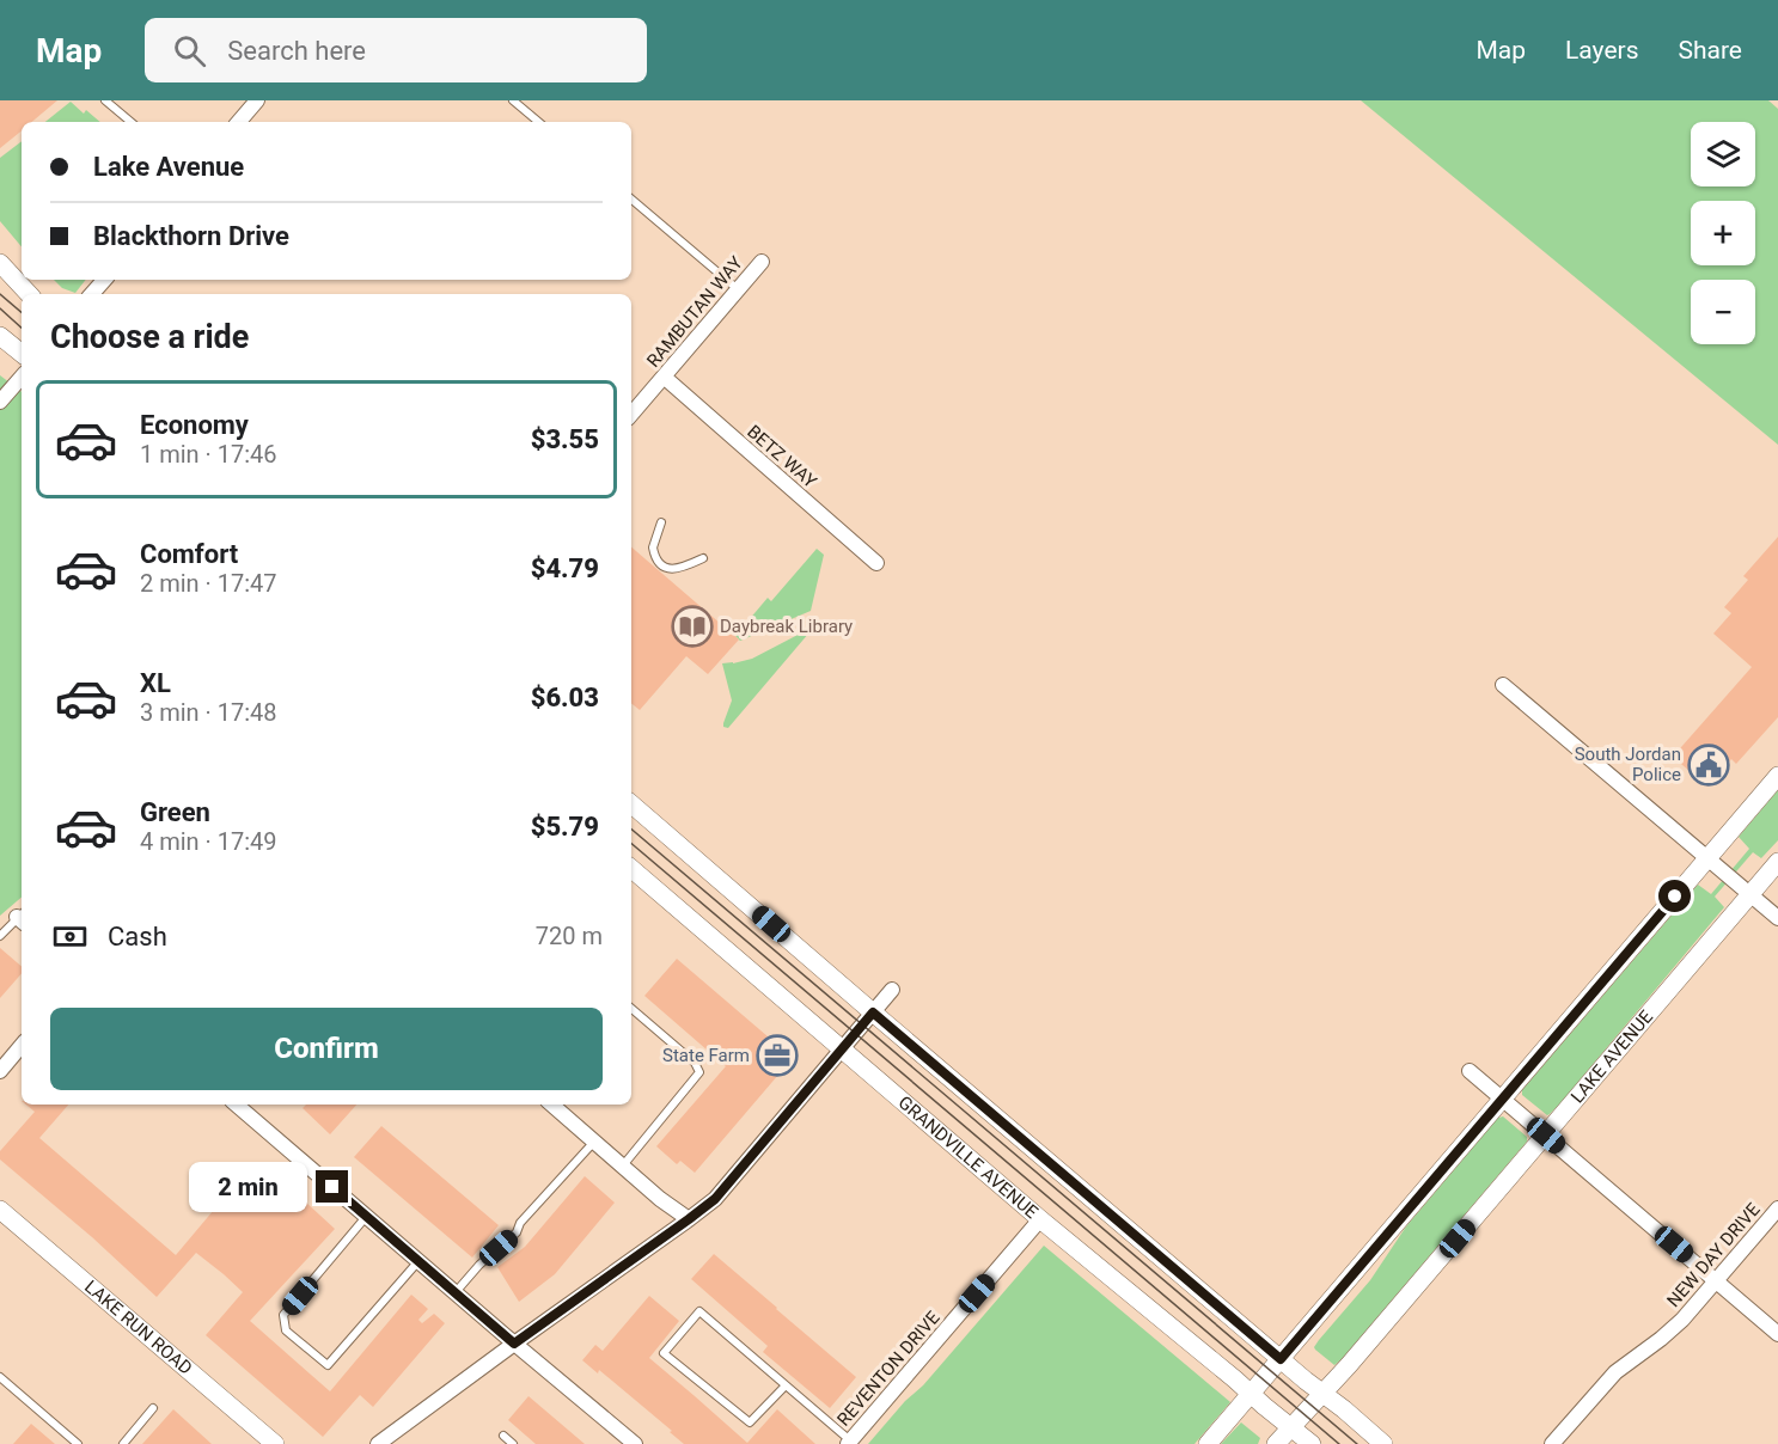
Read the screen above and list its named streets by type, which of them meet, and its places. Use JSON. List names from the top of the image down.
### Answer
{
  "streets": {
    "street": [
      "RAMBUTAN WAY",
      "BETZ WAY",
      "LAKE AVENUE",
      "GRANDVILLE AVENUE",
      "NEW DAY DRIVE",
      "LAKE RUN ROAD",
      "REVENTON DRIVE"
    ]
  },
  "crossings": [
    ["RAMBUTAN WAY", "BETZ WAY"],
    ["LAKE AVENUE", "GRANDVILLE AVENUE"],
    ["GRANDVILLE AVENUE", "REVENTON DRIVE"]
  ],
  "places": {
    "library": ["Daybreak Library"],
    "public building": ["South Jordan Police"],
    "office": ["State Farm"]
  },
  "page": {
    "header": "Map",
    "search": "Search here",
    "nav": ["Map", "Layers", "Share"],
    "map_buttons": ["+", "−"],
    "banner": ["Lake Avenue", "Blackthorn Drive"],
    "heading": "Choose a ride",
    "list": [
      {
        "name": "Economy",
        "note": "1 min · 17:46",
        "value": "$3.55"
      },
      {
        "name": "Comfort",
        "note": "2 min · 17:47",
        "value": "$4.79"
      },
      {
        "name": "XL",
        "note": "3 min · 17:48",
        "value": "$6.03"
      },
      {
        "name": "Green",
        "note": "4 min · 17:49",
        "value": "$5.79"
      }
    ],
    "pay": ["Cash", "720 m"],
    "buttons": "Confirm",
    "bubble": "2 min"
  }
}
